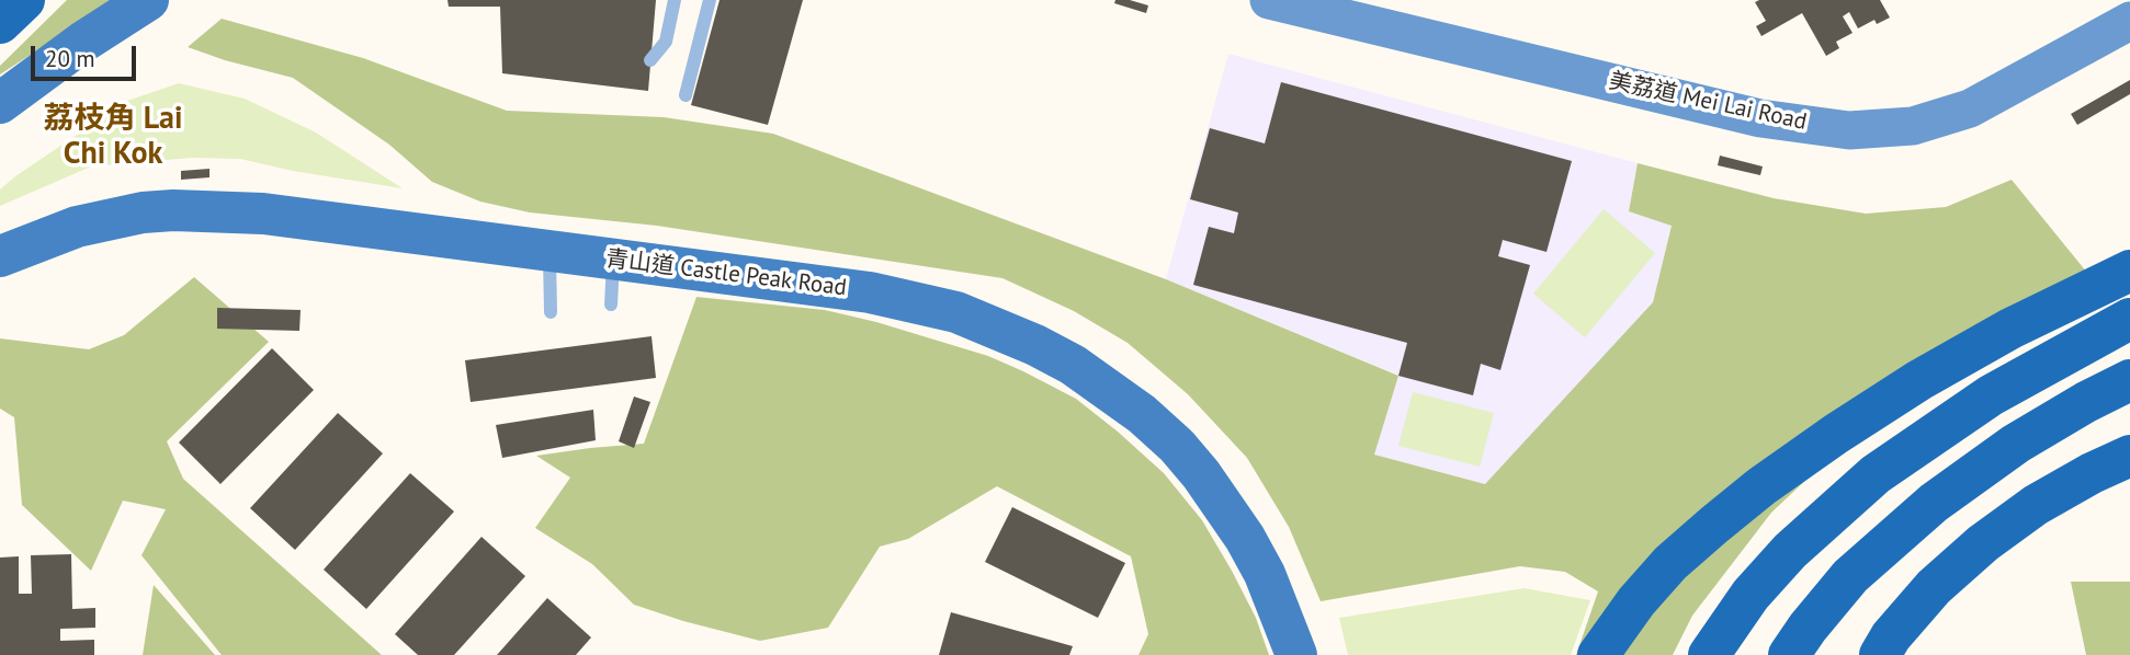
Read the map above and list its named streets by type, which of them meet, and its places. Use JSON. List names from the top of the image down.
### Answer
{
  "streets": {
    "main road": ["美荔道 Mei Lai Road", "青山道 Castle Peak Road"]
  },
  "districts": ["荔枝角 Lai Chi Kok"],
  "scale_bar": "20 m"
}
